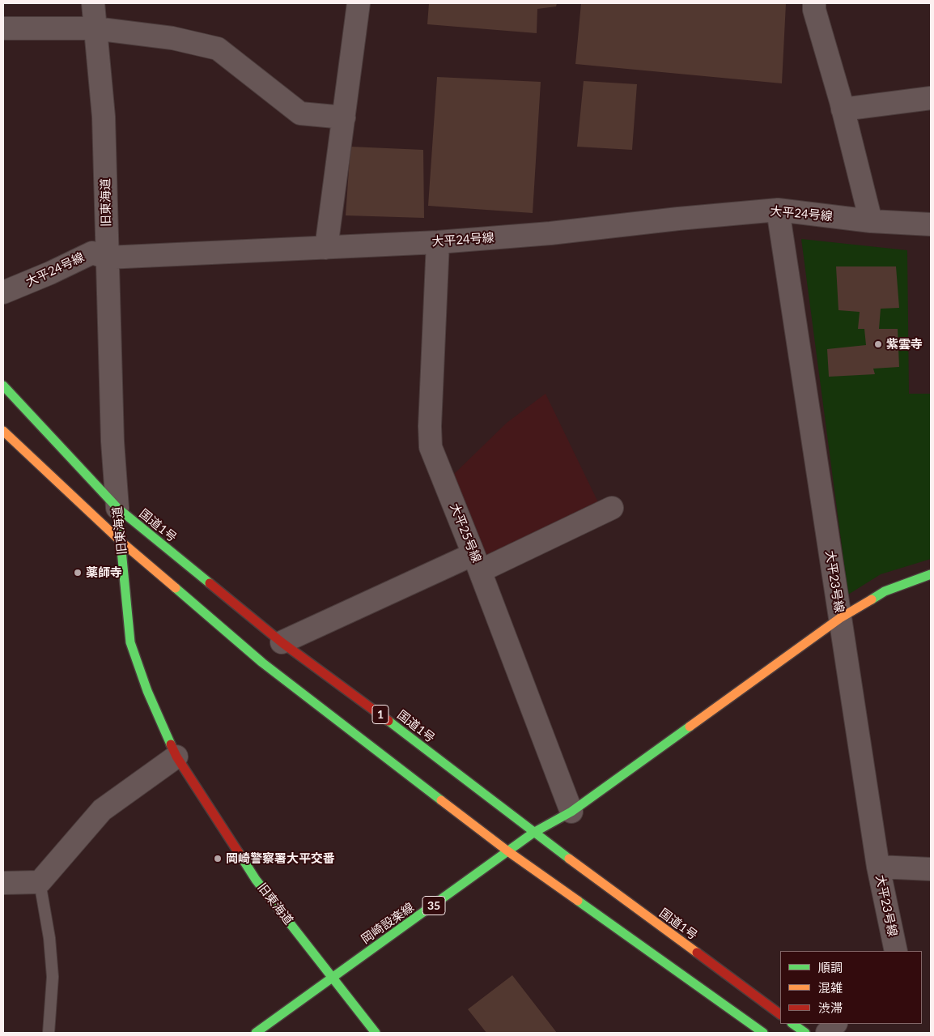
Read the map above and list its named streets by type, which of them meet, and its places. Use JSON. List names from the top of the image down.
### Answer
{
  "streets": {
    "main road": [
      "旧東海道",
      "国道1号",
      "1",
      "35",
      "岡崎設楽線"
    ],
    "street": ["大平24号線", "大平25号線", "大平23号線"]
  },
  "crossings": [
    ["旧東海道", "大平24号線"],
    ["旧東海道", "国道1号"],
    ["旧東海道", "岡崎設楽線"],
    ["大平24号線", "大平25号線"],
    ["大平24号線", "大平23号線"],
    ["国道1号", "岡崎設楽線"],
    ["大平25号線", "岡崎設楽線"],
    ["大平23号線", "岡崎設楽線"]
  ],
  "places": ["紫雲寺", "薬師寺", "岡崎警察署大平交番"],
  "legend": ["順調", "混雑", "渋滞"]
}
